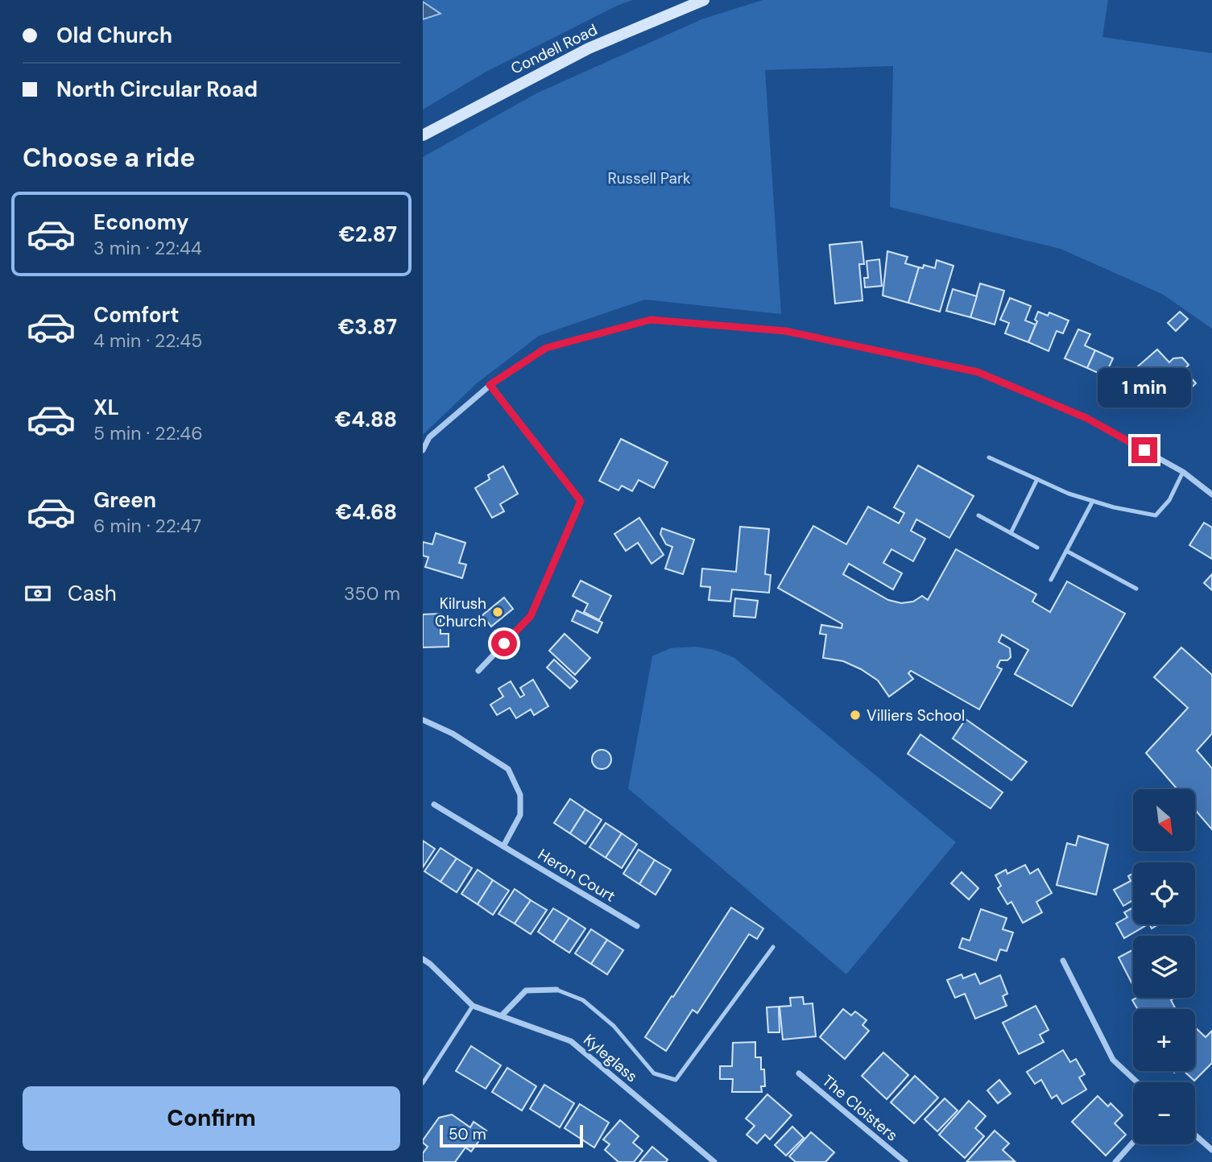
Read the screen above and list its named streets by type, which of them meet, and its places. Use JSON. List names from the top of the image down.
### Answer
{
  "streets": {
    "main road": ["Condell Road"],
    "street": ["Heron Court", "Kyleglass", "The Cloisters"]
  },
  "parks": ["Russell Park"],
  "places": ["Kilrush Church", "Villiers School"],
  "scale_bar": "50 m",
  "north": "bottom right",
  "page": {
    "banner": ["Old Church", "North Circular Road"],
    "heading": "Choose a ride",
    "list": [
      {
        "name": "Economy",
        "note": "3 min · 22:44",
        "value": "€2.87"
      },
      {
        "name": "Comfort",
        "note": "4 min · 22:45",
        "value": "€3.87"
      },
      {
        "name": "XL",
        "note": "5 min · 22:46",
        "value": "€4.88"
      },
      {
        "name": "Green",
        "note": "6 min · 22:47",
        "value": "€4.68"
      }
    ],
    "bubble": "1 min",
    "pay": ["Cash", "350 m"],
    "map_buttons": ["+", "−"],
    "buttons": "Confirm",
    "scale": "50 m"
  }
}
